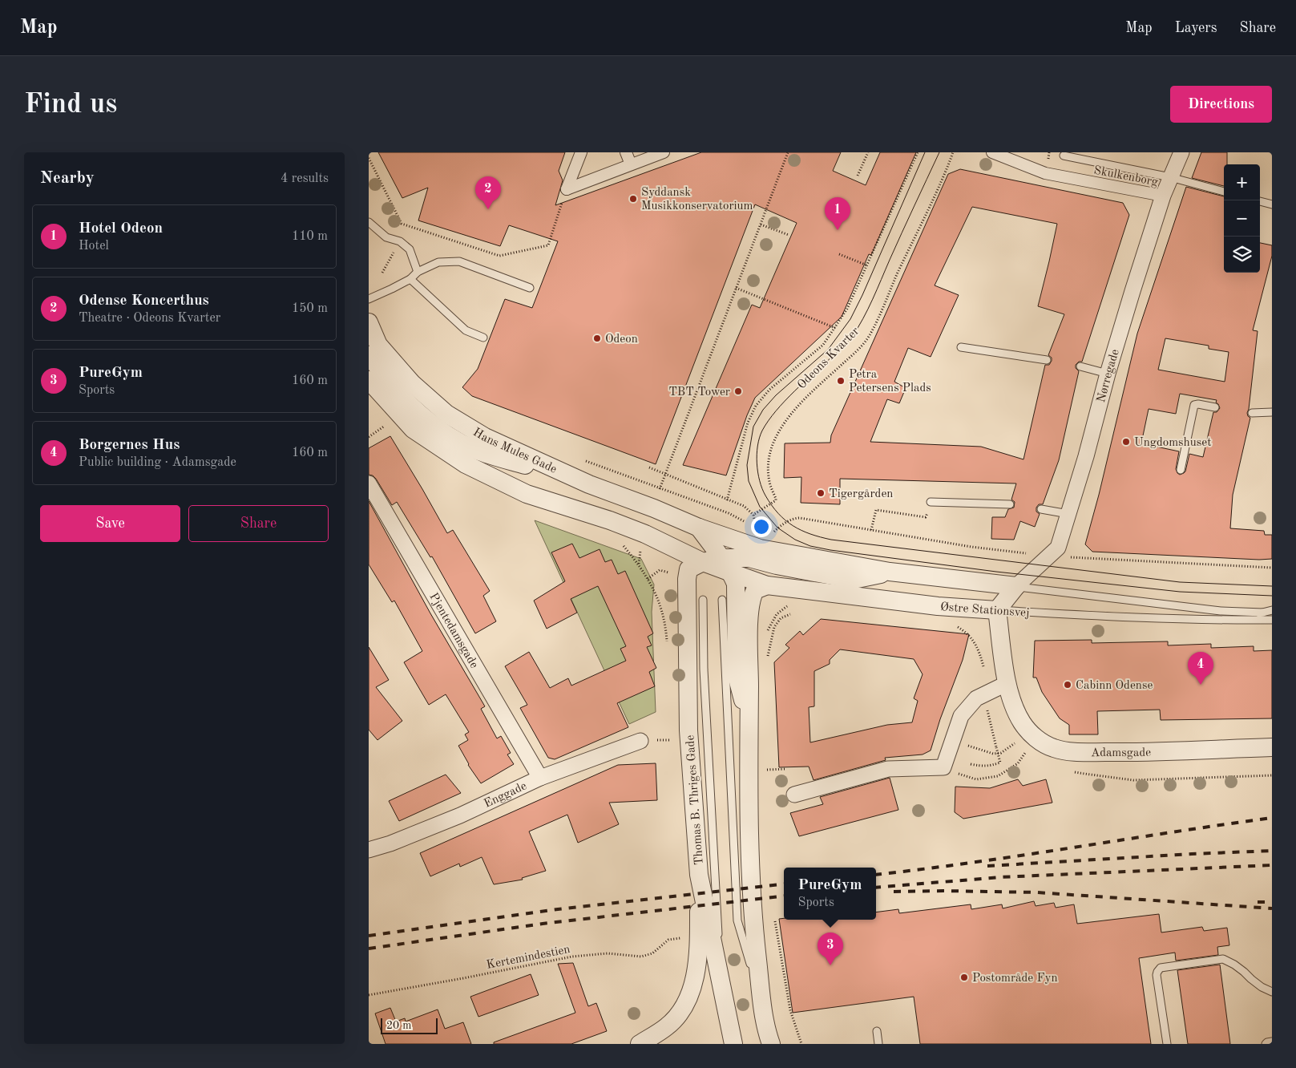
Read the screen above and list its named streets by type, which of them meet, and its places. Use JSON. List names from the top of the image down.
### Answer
{
  "streets": {
    "street": [
      "Skulkenborg",
      "Nørregade",
      "Hans Mules Gade",
      "Østre Stationsvej",
      "Pjentedamsgade",
      "Adamsgade",
      "Enggade",
      "Thomas B. Thriges Gade"
    ],
    "path": ["Odeons Kvarter", "Kertemindestien"]
  },
  "crossings": [
    ["Skulkenborg", "Nørregade"],
    ["Nørregade", "Østre Stationsvej"],
    ["Hans Mules Gade", "Østre Stationsvej"],
    ["Østre Stationsvej", "Adamsgade"],
    ["Østre Stationsvej", "Thomas B. Thriges Gade"],
    ["Pjentedamsgade", "Enggade"]
  ],
  "places": [
    "Syddansk Musikkonservatorium",
    "Odeon",
    "Petra Petersens Plads",
    "TBT Tower",
    "Ungdomshuset",
    "Tigergården",
    "Cabinn Odense",
    "Postområde Fyn"
  ],
  "scale_bar": "20 m",
  "page": {
    "header": "Map",
    "nav": ["Map", "Layers", "Share"],
    "buttons": [
      "Directions",
      ["Save", "Share"]
    ],
    "title": "Find us",
    "heading": ["Nearby", "4 results"],
    "map_buttons": ["+", "−"],
    "pins": [
      "2",
      "1",
      "4",
      "3"
    ],
    "list": [
      {
        "mark": "1",
        "name": "Hotel Odeon",
        "note": "Hotel",
        "value": "110 m"
      },
      {
        "mark": "2",
        "name": "Odense Koncerthus",
        "note": "Theatre · Odeons Kvarter",
        "value": "150 m"
      },
      {
        "mark": "3",
        "name": "PureGym",
        "note": "Sports",
        "value": "160 m"
      },
      {
        "mark": "4",
        "name": "Borgernes Hus",
        "note": "Public building · Adamsgade",
        "value": "160 m"
      }
    ],
    "popup": ["PureGym", "Sports"],
    "scale": "20 m"
  }
}
